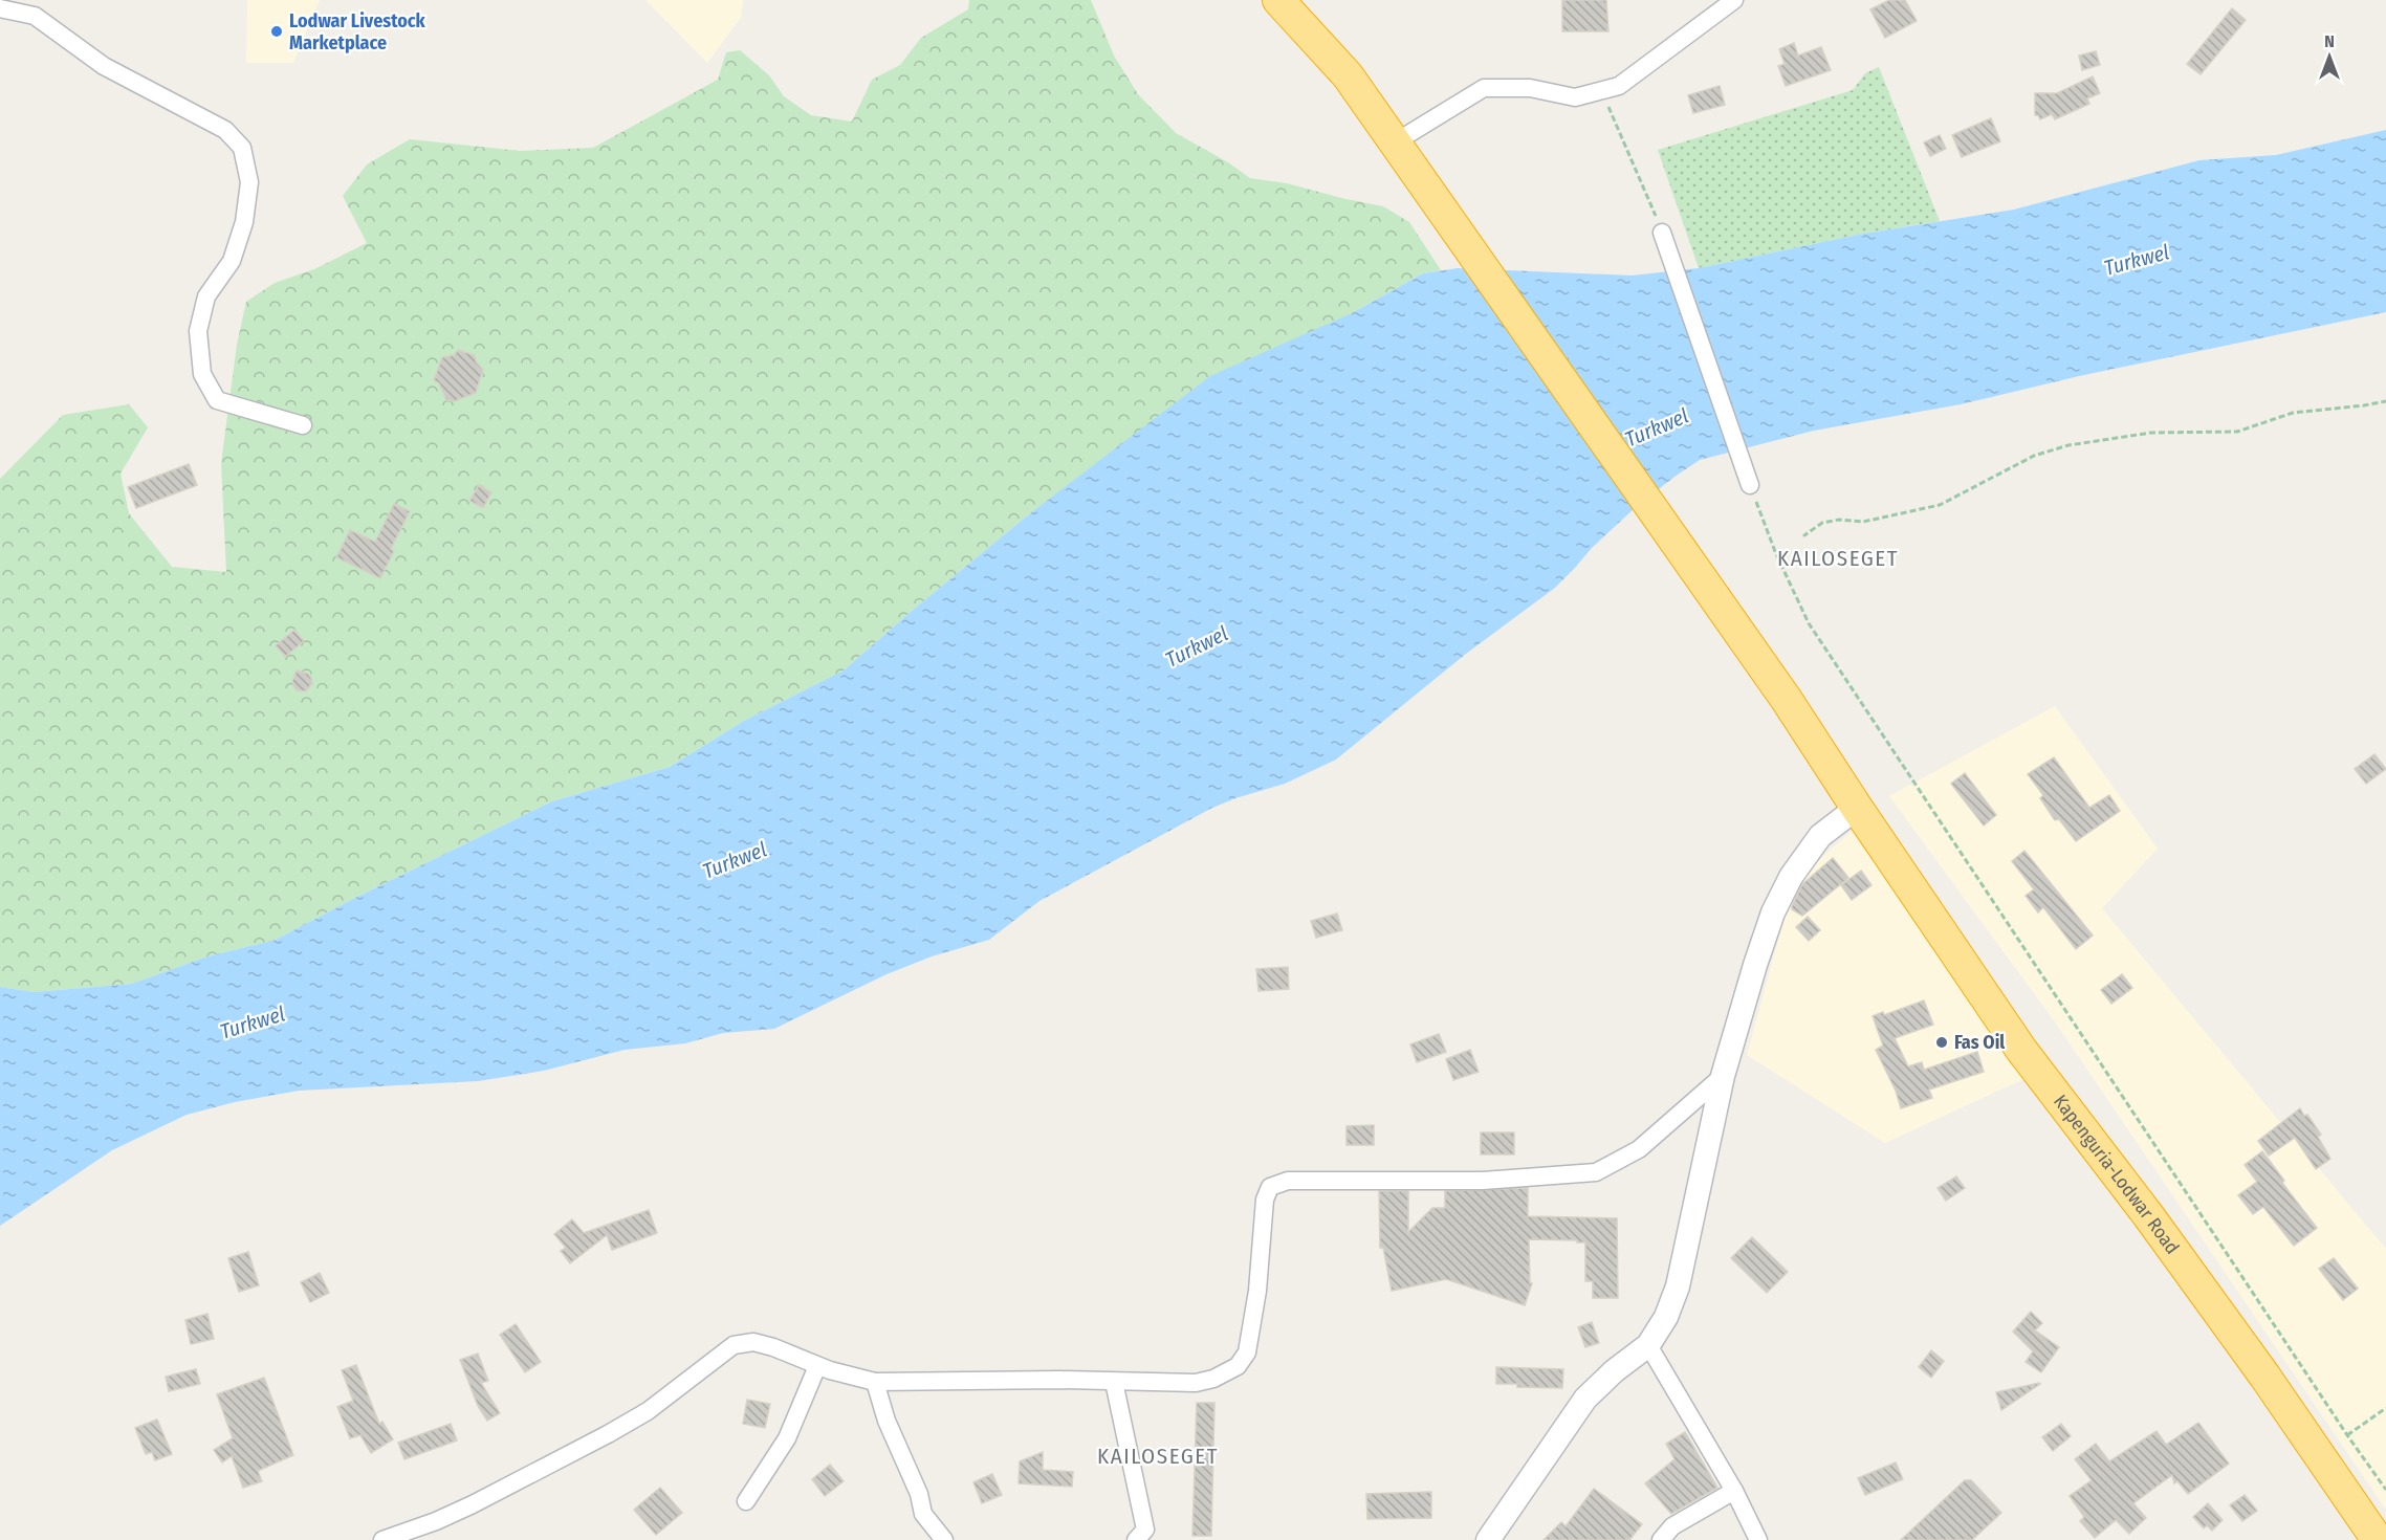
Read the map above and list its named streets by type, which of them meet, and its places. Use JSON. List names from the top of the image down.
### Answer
{
  "streets": {
    "highway": ["Kapenguria-Lodwar Road"]
  },
  "districts": ["KAILOSEGET", "KAILOSEGET"],
  "water": ["Turkwel"],
  "places": ["Lodwar Livestock Marketplace", "Fas Oil"],
  "north": "top"
}
